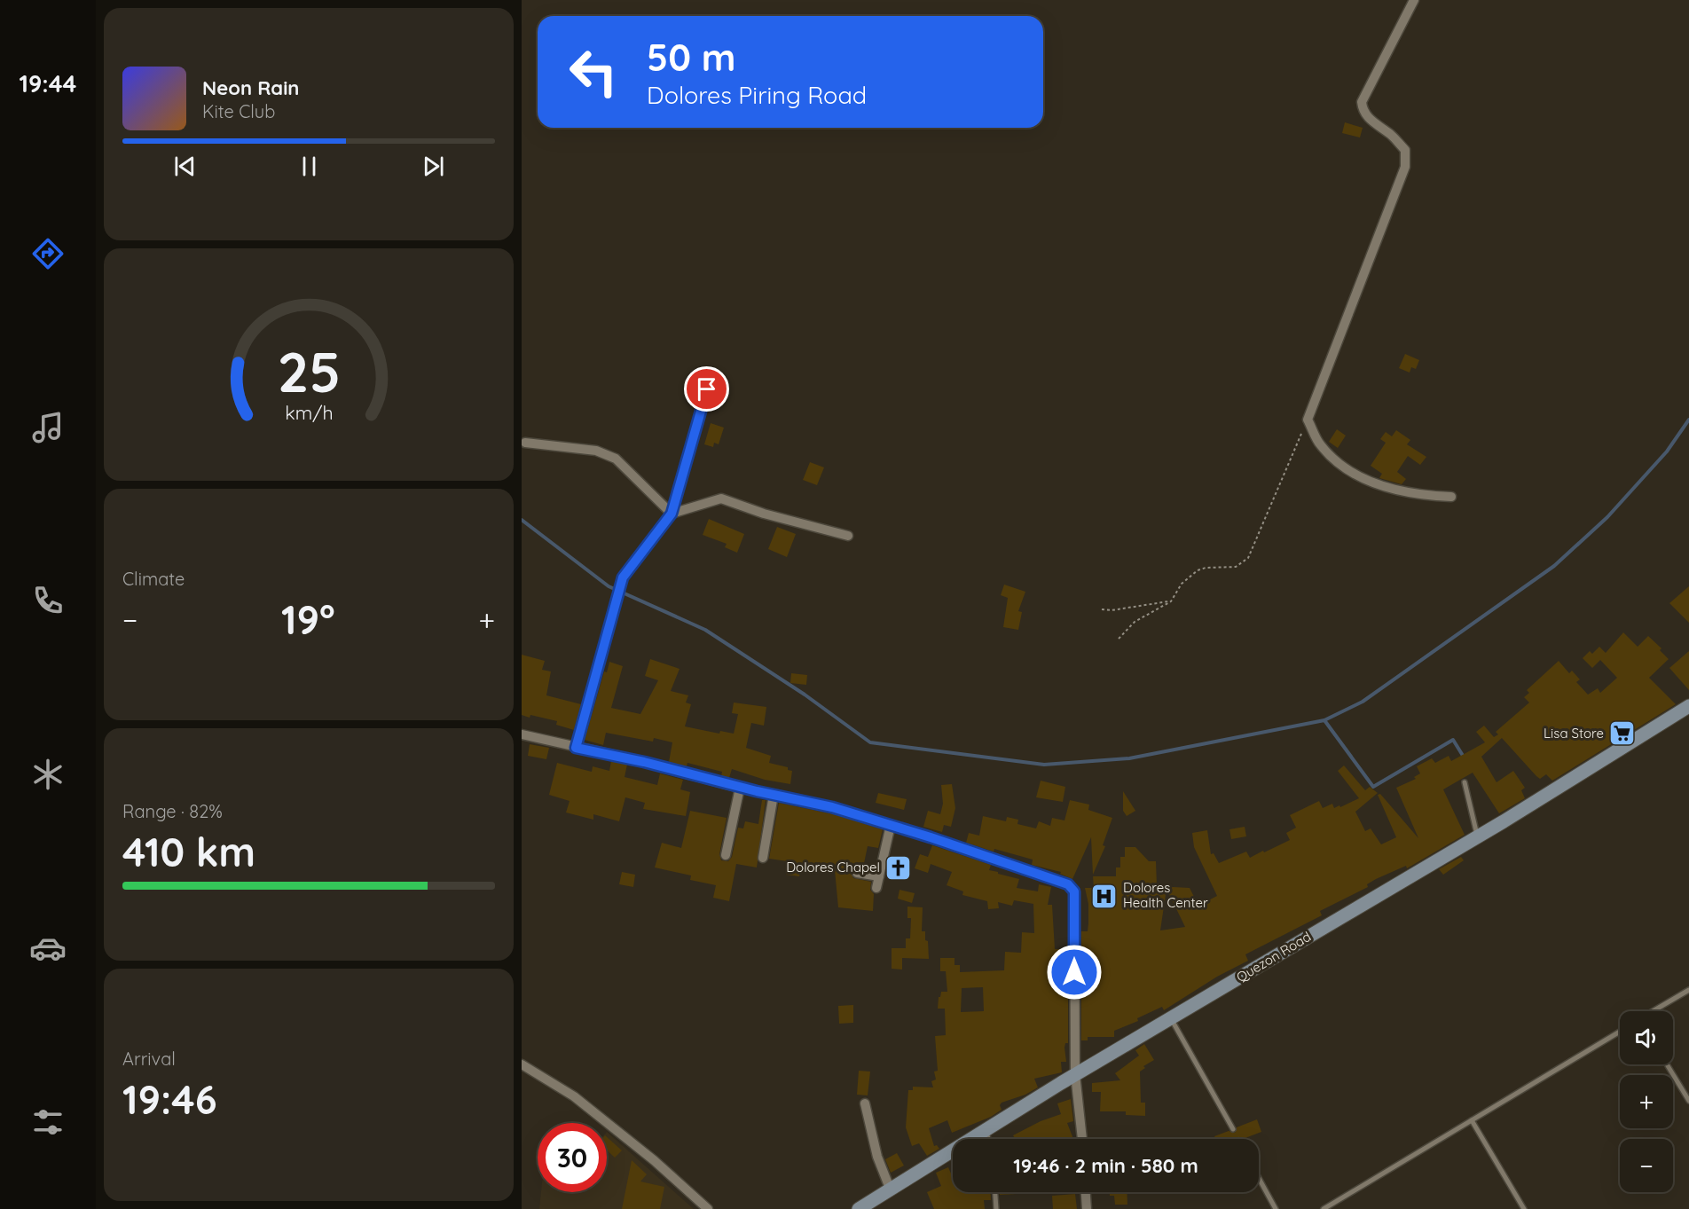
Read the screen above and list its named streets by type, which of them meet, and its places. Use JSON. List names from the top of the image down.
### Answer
{
  "streets": {
    "main road": ["Quezon Road"]
  },
  "places": {
    "supermarket": ["Lisa Store"],
    "church": ["Dolores Chapel"],
    "hospital": ["Dolores Health Center"]
  },
  "page": {
    "tabs": "19:44",
    "turn": ["50 m", "Dolores Piring Road"],
    "song": ["Neon Rain", "Kite Club"],
    "tile": [
      "Climate",
      ["Range · 82%", "410 km"],
      ["Arrival", "19:46"]
    ],
    "heat": ["−", "19°", "+"],
    "map_buttons": ["+", "−"],
    "limit": "30",
    "trip": "19:46 · 2 min · 580 m",
    "gauge": ["25", "km/h"]
  }
}
